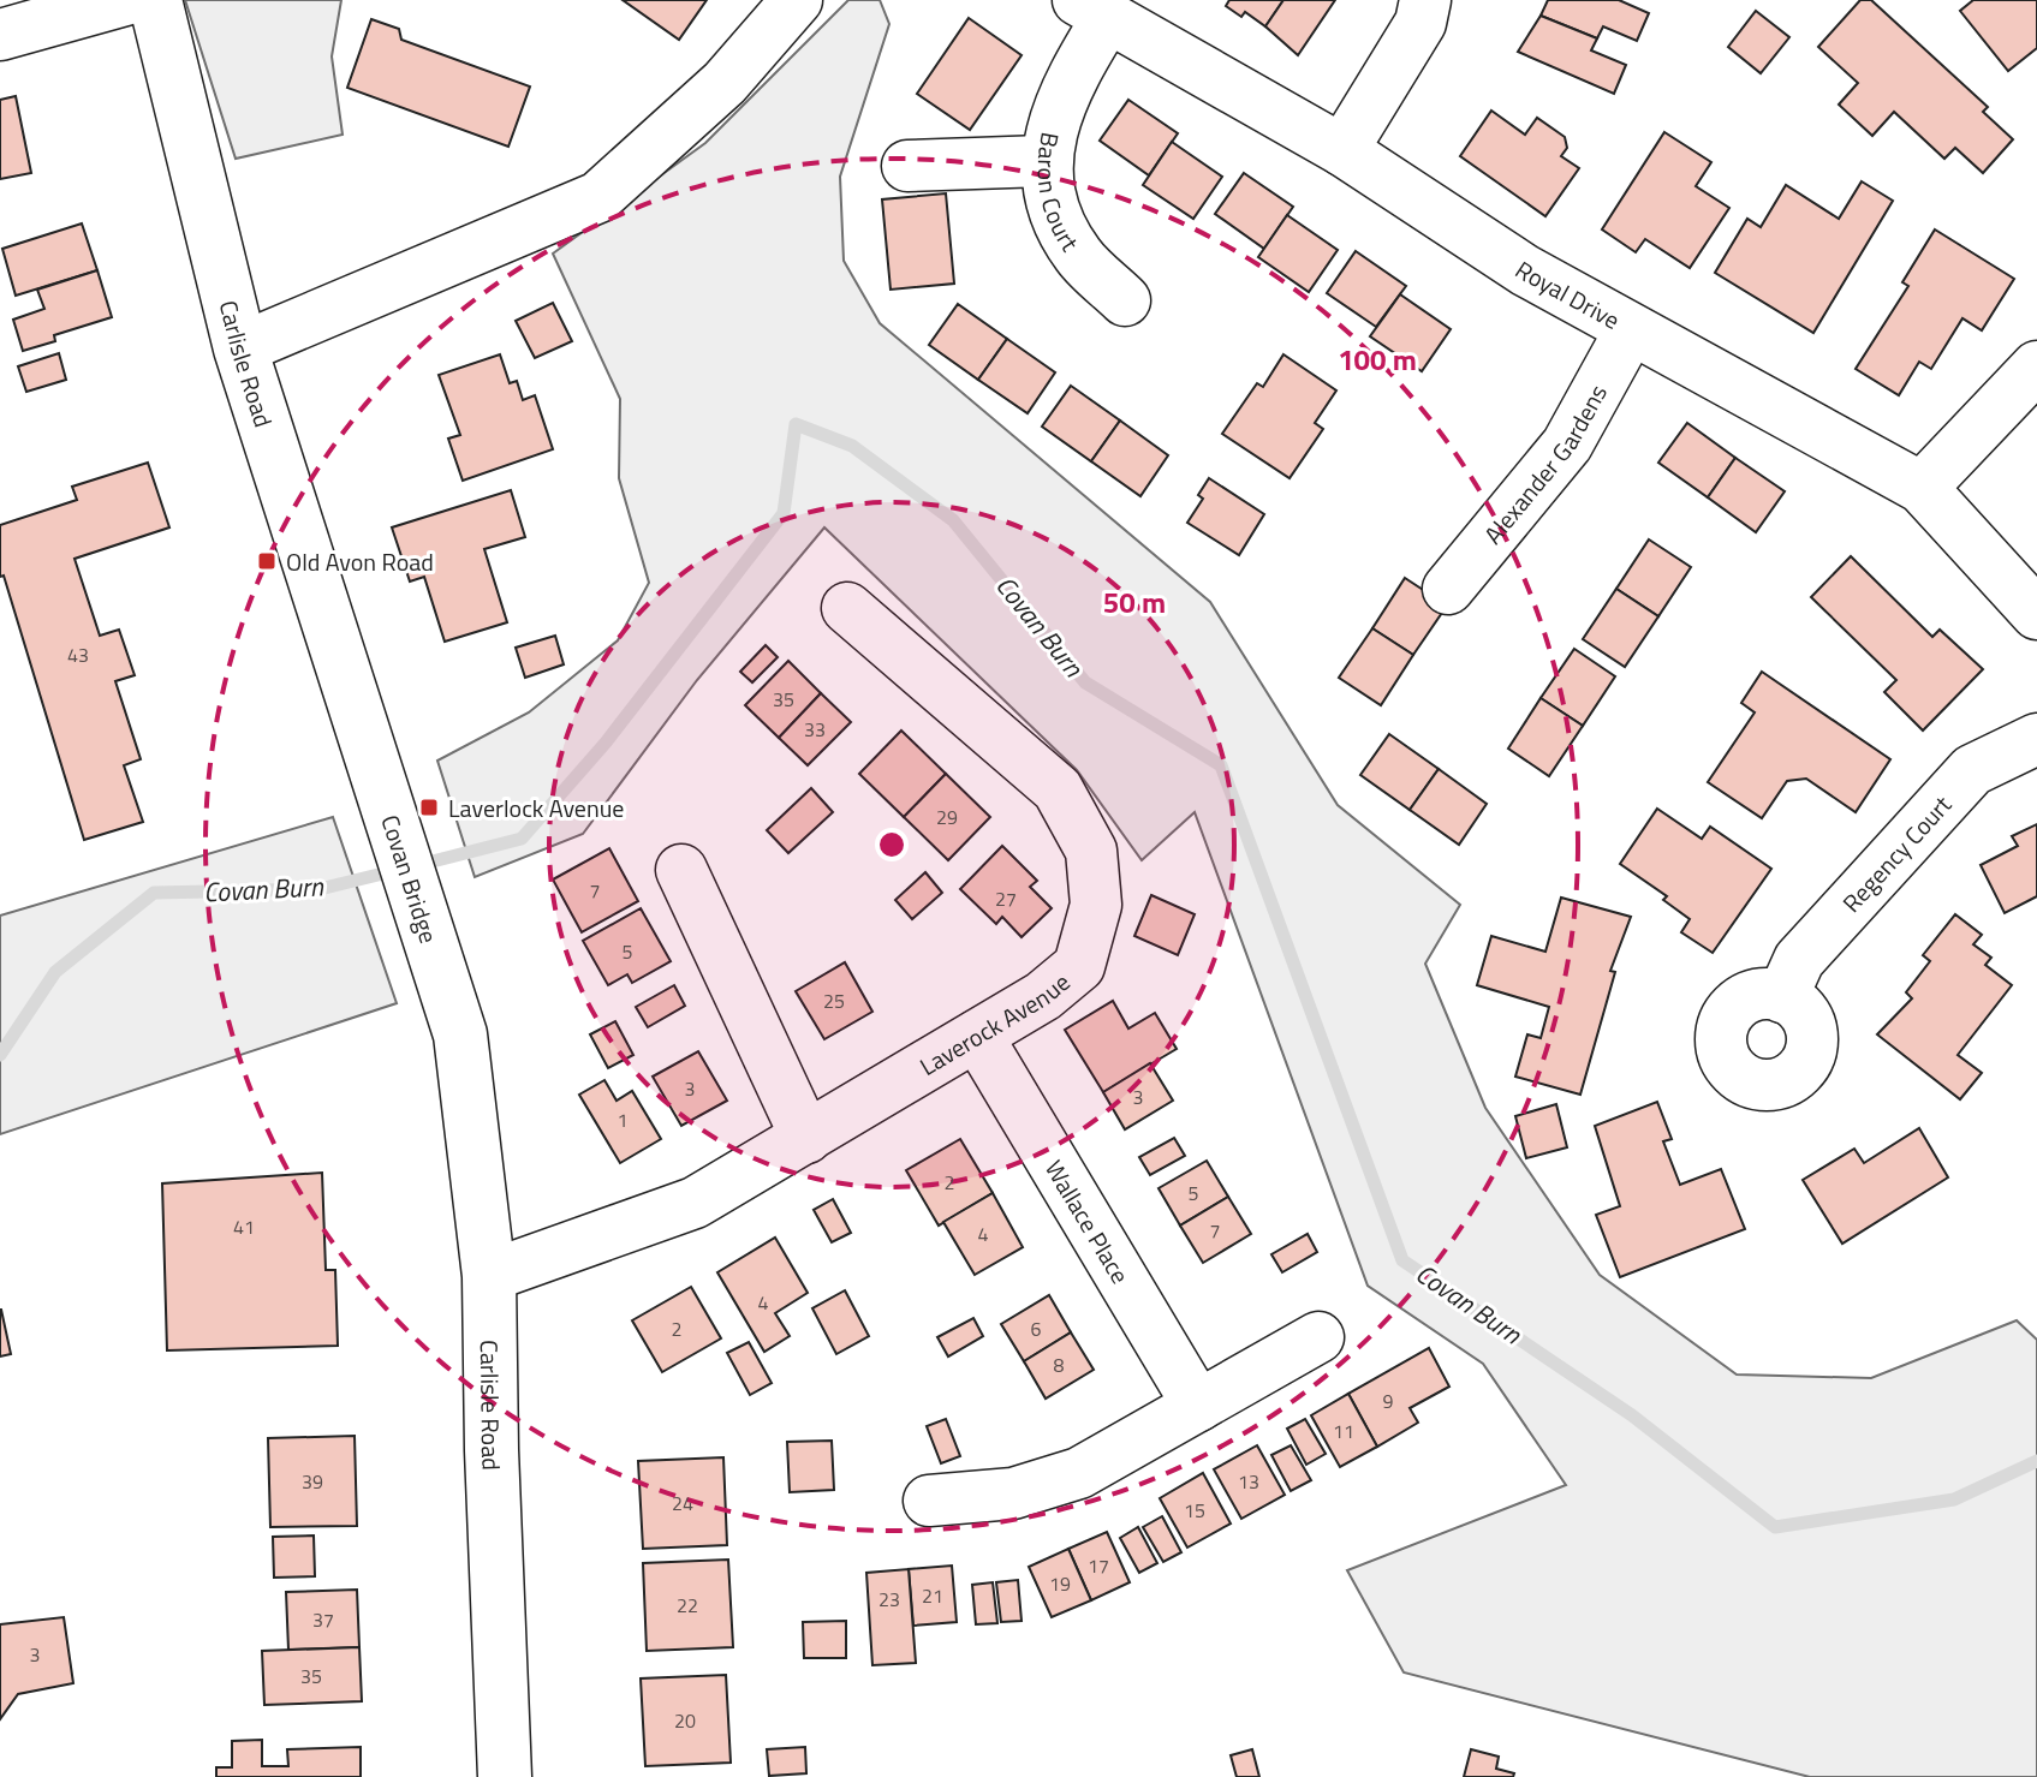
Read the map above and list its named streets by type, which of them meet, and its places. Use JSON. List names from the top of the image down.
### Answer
{
  "streets": {
    "main road": ["Carlisle Road", "Covan Bridge"],
    "street": [
      "Baron Court",
      "Royal Drive",
      "Alexander Gardens",
      "Regency Court",
      "Laverock Avenue",
      "Wallace Place"
    ]
  },
  "crossings": [
    ["Baron Court", "Royal Drive"],
    ["Royal Drive", "Alexander Gardens"],
    ["Carlisle Road", "Covan Bridge"],
    ["Carlisle Road", "Laverock Avenue"],
    ["Laverock Avenue", "Wallace Place"]
  ],
  "water": ["Covan Burn"],
  "places": {
    "transit": ["Old Avon Road", "Laverlock Avenue"]
  },
  "house_numbers": [
    "43",
    "35",
    "33",
    "29",
    "7",
    "27",
    "5",
    "25",
    "3",
    "3",
    "1",
    "2",
    "5",
    "41",
    "7",
    "4",
    "4",
    "2",
    "6",
    "8",
    "9",
    "11",
    "39",
    "13",
    "24",
    "15",
    "17",
    "19",
    "21",
    "23",
    "22",
    "37",
    "3",
    "35",
    "20"
  ],
  "rings": ["100 m", "50 m"]
}
